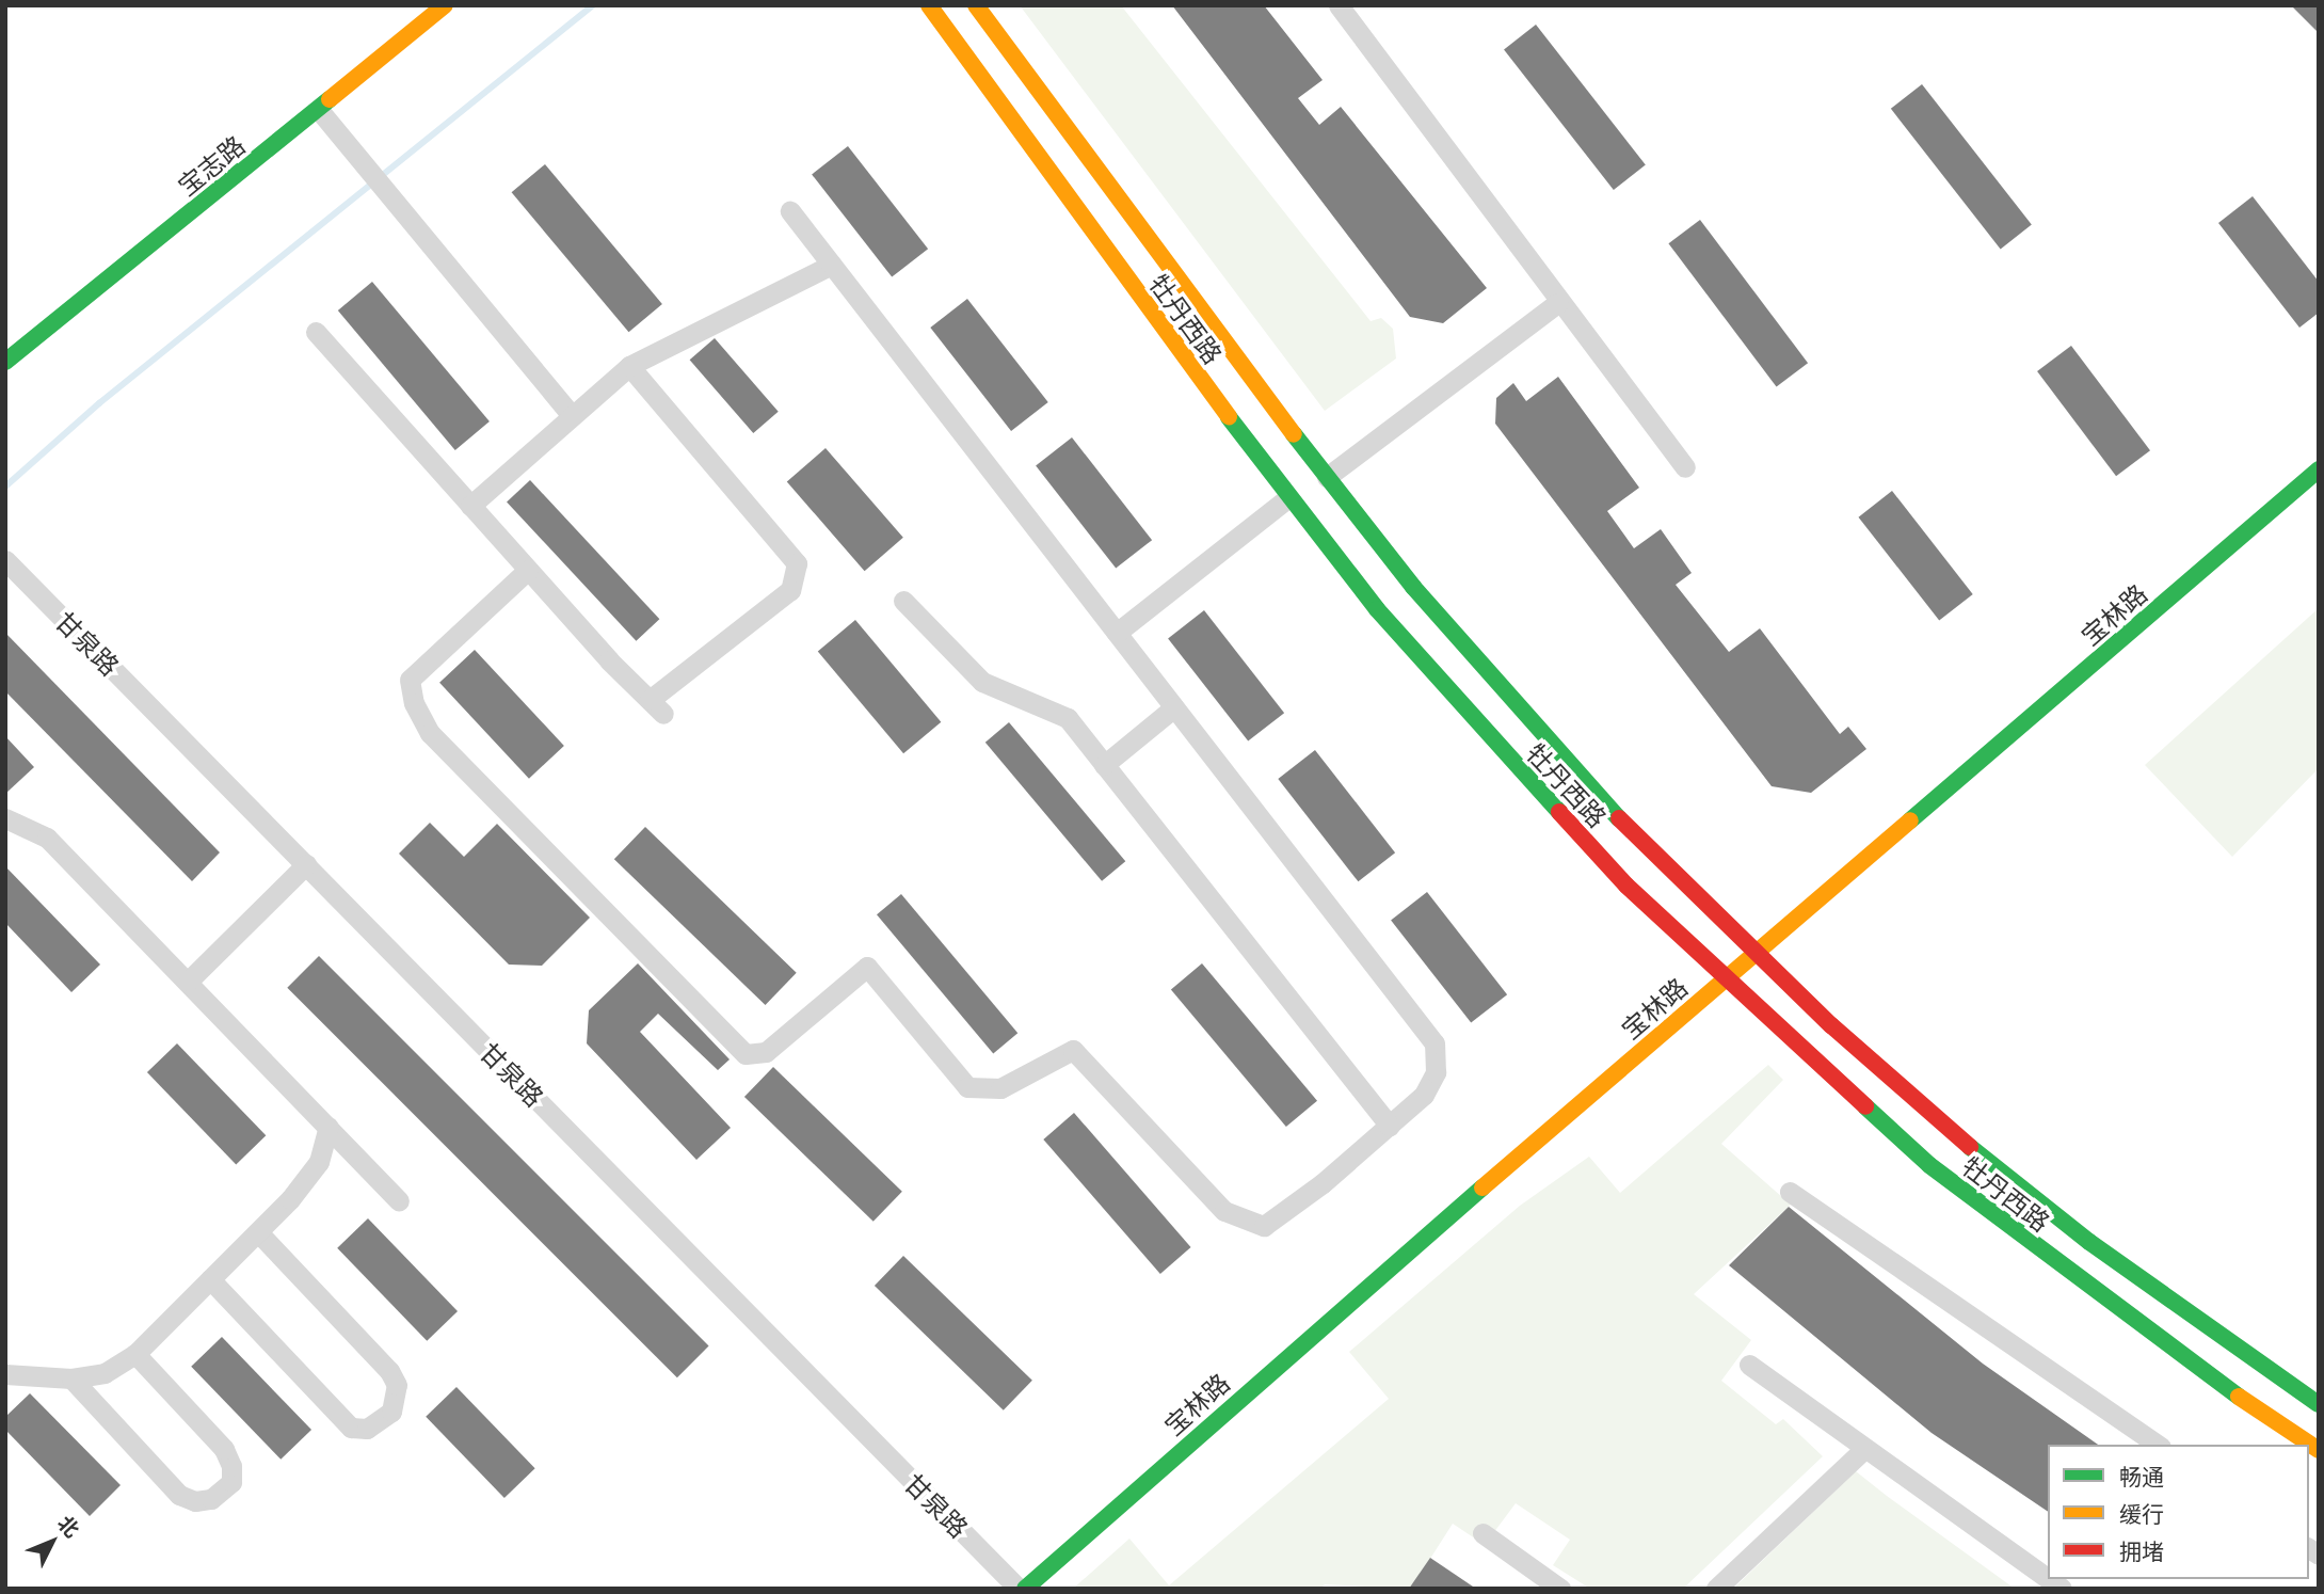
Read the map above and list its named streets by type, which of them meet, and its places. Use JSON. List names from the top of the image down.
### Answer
{
  "streets": {
    "street": [
      "宝志路",
      "牡丹西路",
      "宝林路",
      "甘泉路"
    ]
  },
  "crossings": [
    ["牡丹西路", "宝林路"]
  ],
  "legend": ["畅通", "缓行", "拥堵"],
  "north": "top right"
}
